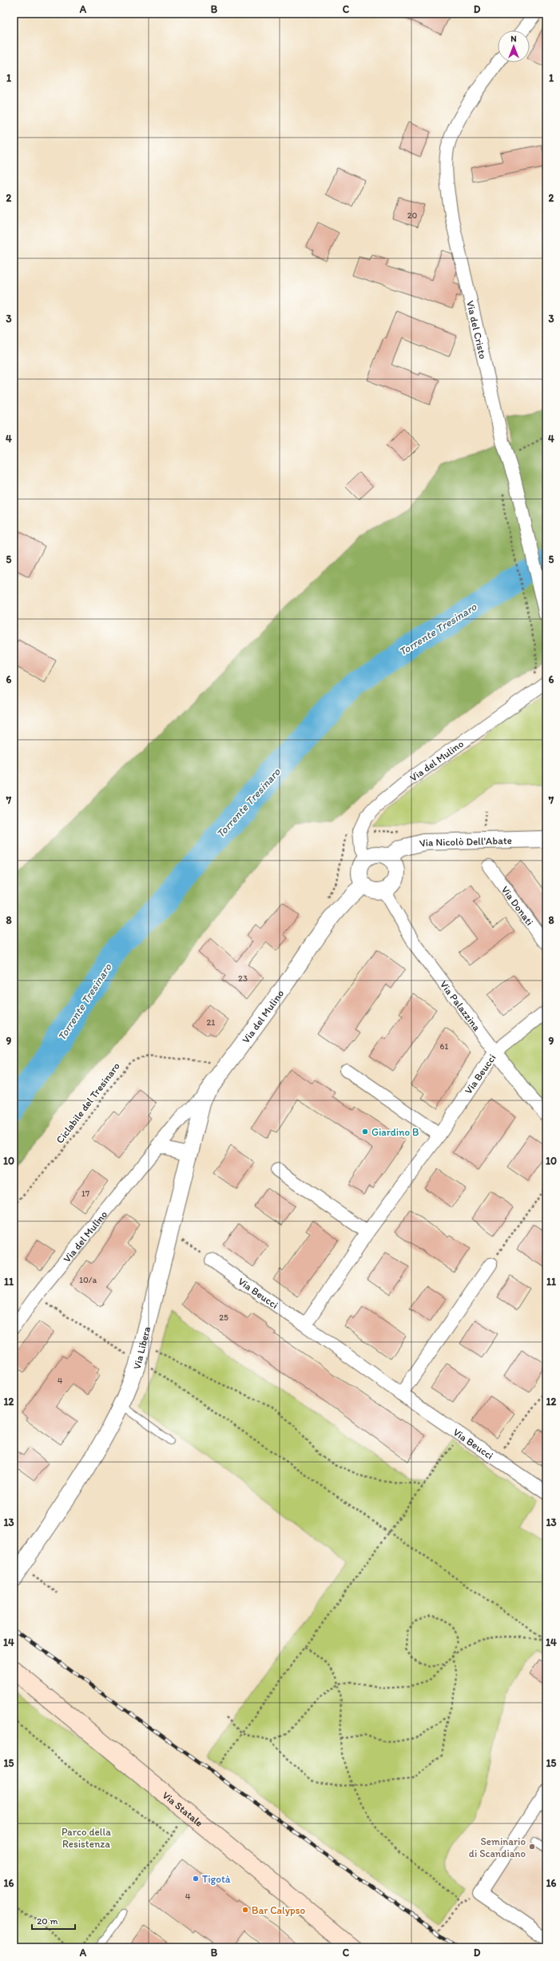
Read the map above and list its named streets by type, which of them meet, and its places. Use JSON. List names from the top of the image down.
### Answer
{
  "streets": {
    "main road": ["Via Statale"],
    "street": [
      "Via del Cristo",
      "Via del Mulino",
      "Via Nicolò Dell'Abate",
      "Via Donati",
      "Via Palazzina",
      "Via Beucci",
      "Via Libera"
    ],
    "path": ["Ciclabile del Tresinaro"]
  },
  "crossings": [
    ["Via del Mulino", "Via Nicolò Dell'Abate"],
    ["Via del Mulino", "Via Palazzina"],
    ["Via del Mulino", "Via Libera"],
    ["Via Nicolò Dell'Abate", "Via Palazzina"],
    ["Via Palazzina", "Via Beucci"]
  ],
  "water": ["Torrente Tresinaro"],
  "parks": ["Parco della Resistenza"],
  "places": [
    "Giardino B",
    "Seminario di Scandiano",
    "Tigotà",
    "Bar Calypso"
  ],
  "house_numbers": [
    "20",
    "23",
    "21",
    "61",
    "17",
    "10/a",
    "25",
    "4",
    "4"
  ],
  "scale_bar": "20 m",
  "north": "top",
  "grid": {
    "columns": [
      "A",
      "B",
      "C",
      "D"
    ],
    "rows": [
      "1",
      "2",
      "3",
      "4",
      "5",
      "6",
      "7",
      "8",
      "9",
      "10",
      "11",
      "12",
      "13",
      "14",
      "15",
      "16"
    ]
  }
}
